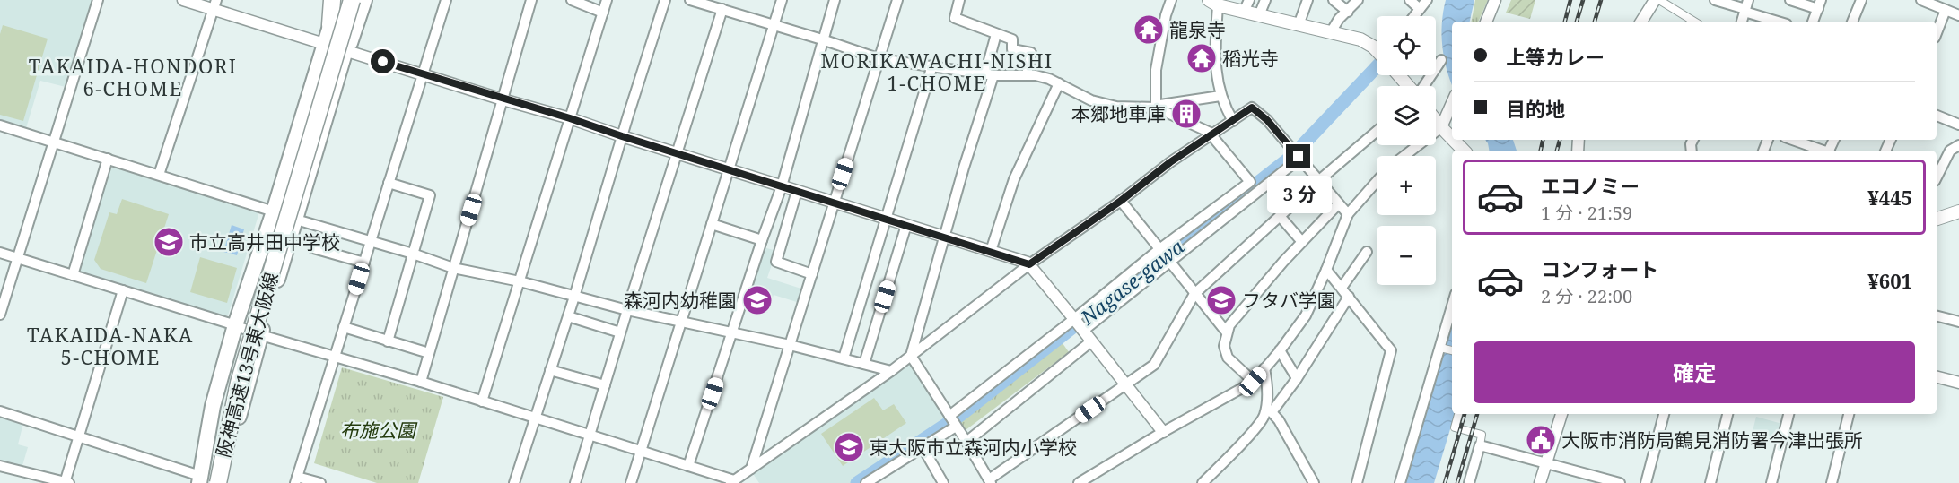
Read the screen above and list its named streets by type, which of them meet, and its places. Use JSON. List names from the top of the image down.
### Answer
{
  "streets": {
    "highway": ["阪神高速13号東大阪線"]
  },
  "districts": ["MORIKAWACHI-NISHI 1-CHOME", "TAKAIDA-HONDORI 6-CHOME", "TAKAIDA-NAKA 5-CHOME"],
  "water": ["Nagase-gawa"],
  "parks": ["布施公園"],
  "places": {
    "temple": ["龍泉寺", "稻光寺"],
    "building": ["本郷地車庫"],
    "school or university": [
      "市立高井田中学校",
      "森河内幼稚園",
      "フタバ学園",
      "東大阪市立森河内小学校"
    ],
    "public building": ["大阪市消防局鶴見消防署今津出張所"]
  },
  "page": {
    "map_buttons": ["+", "−"],
    "banner": ["上等カレー", "目的地"],
    "list": [
      {
        "name": "エコノミー",
        "note": "1 分 · 21:59",
        "value": "¥445"
      },
      {
        "name": "コンフォート",
        "note": "2 分 · 22:00",
        "value": "¥601"
      }
    ],
    "bubble": "3 分",
    "buttons": "確定"
  }
}
